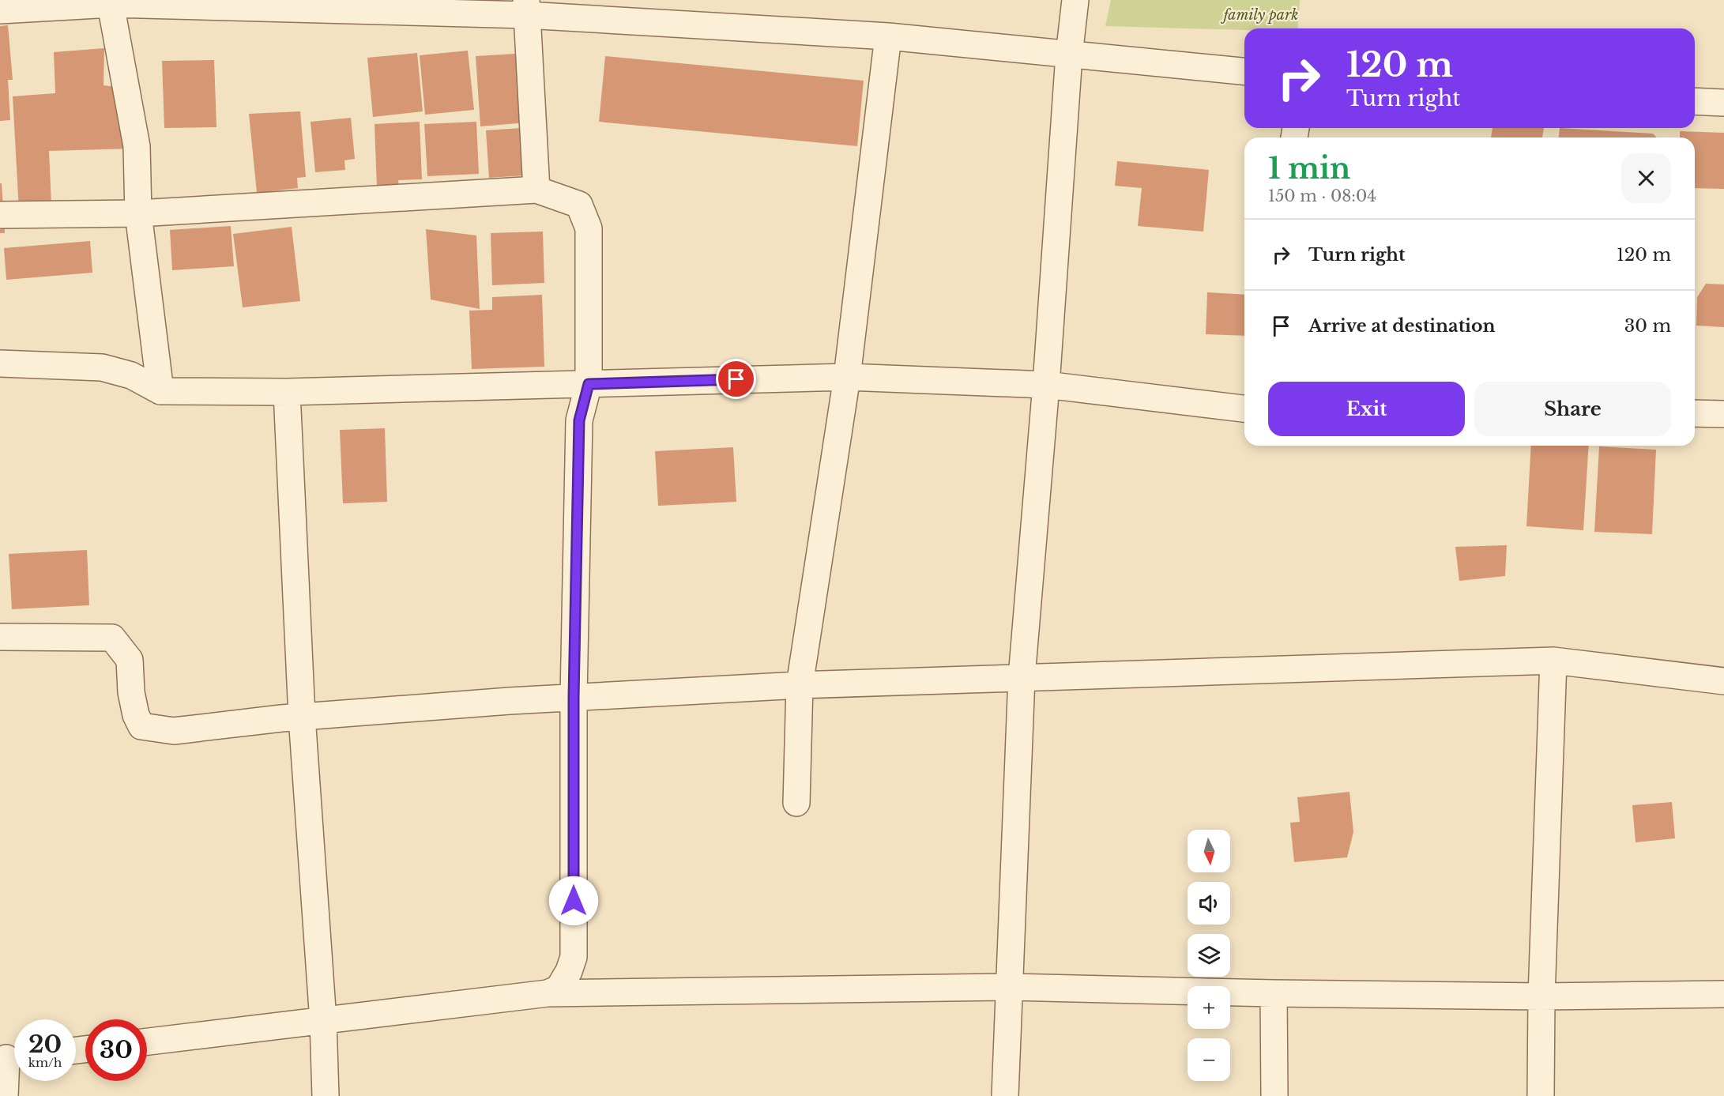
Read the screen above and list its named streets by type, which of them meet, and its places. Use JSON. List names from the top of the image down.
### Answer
{
  "parks": ["family park"],
  "north": "bottom",
  "page": {
    "turn": ["120 m", "Turn right"],
    "heading": ["1 min", "150 m · 08:04"],
    "list": [
      {
        "name": "Turn right",
        "value": "120 m"
      },
      {
        "name": "Arrive at destination",
        "value": "30 m"
      }
    ],
    "buttons": ["Exit", "Share"],
    "map_buttons": ["+", "−"],
    "speed": "20 km/h",
    "limit": "30"
  }
}
